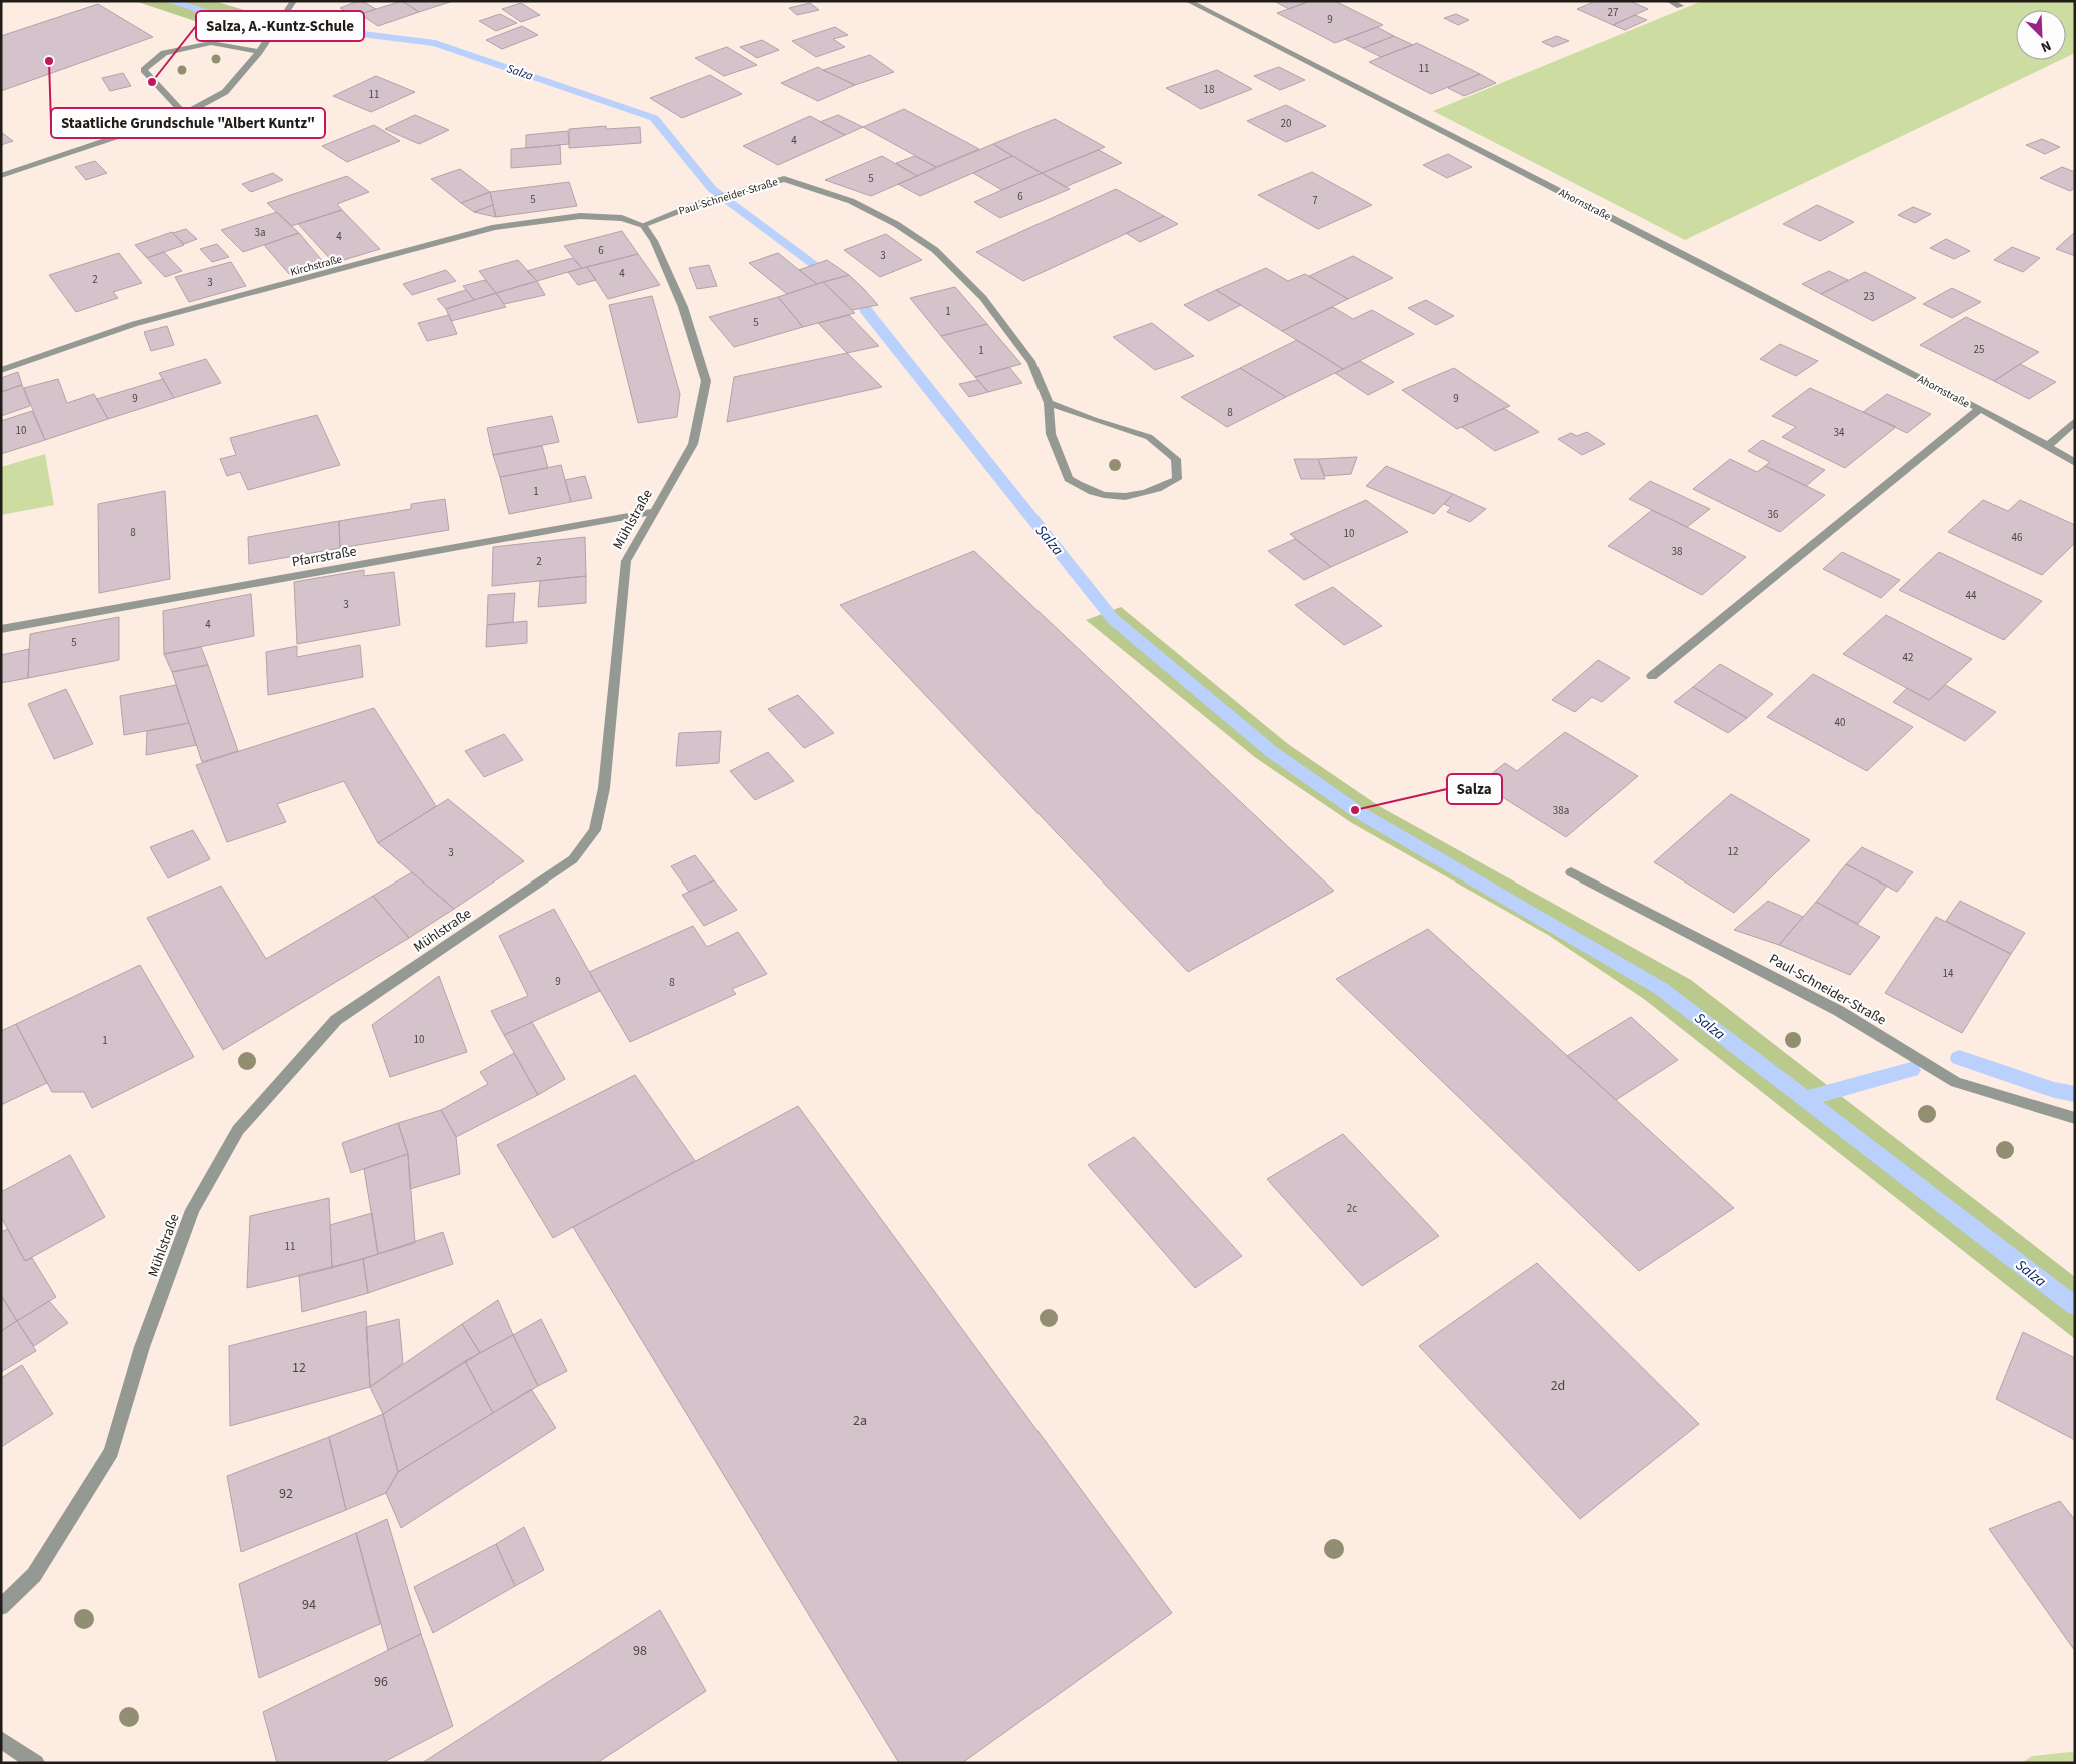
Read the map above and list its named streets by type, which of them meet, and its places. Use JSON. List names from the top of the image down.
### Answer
{
  "streets": {
    "street": [
      "Paul-Schneider-Straße",
      "Ahornstraße",
      "Kirchstraße",
      "Mühlstraße",
      "Pfarrstraße"
    ]
  },
  "crossings": [
    ["Paul-Schneider-Straße", "Kirchstraße"],
    ["Paul-Schneider-Straße", "Mühlstraße"],
    ["Kirchstraße", "Mühlstraße"],
    ["Mühlstraße", "Pfarrstraße"]
  ],
  "water": ["Salza"],
  "places": ["Staatliche Grundschule \"Albert Kuntz\"", "Salza, A.-Kuntz-Schule", "Salza"],
  "house_numbers": [
    "27",
    "9",
    "11",
    "18",
    "11",
    "20",
    "4",
    "5",
    "6",
    "5",
    "7",
    "3a",
    "4",
    "6",
    "3",
    "4",
    "2",
    "3",
    "23",
    "1",
    "5",
    "25",
    "1",
    "9",
    "9",
    "8",
    "10",
    "34",
    "1",
    "36",
    "8",
    "10",
    "46",
    "38",
    "2",
    "44",
    "3",
    "4",
    "5",
    "42",
    "40",
    "38a",
    "12",
    "3",
    "14",
    "9",
    "8",
    "10",
    "1",
    "2c",
    "11",
    "12",
    "2d",
    "2a",
    "92",
    "94",
    "98",
    "96"
  ],
  "north": "bottom right"
}
